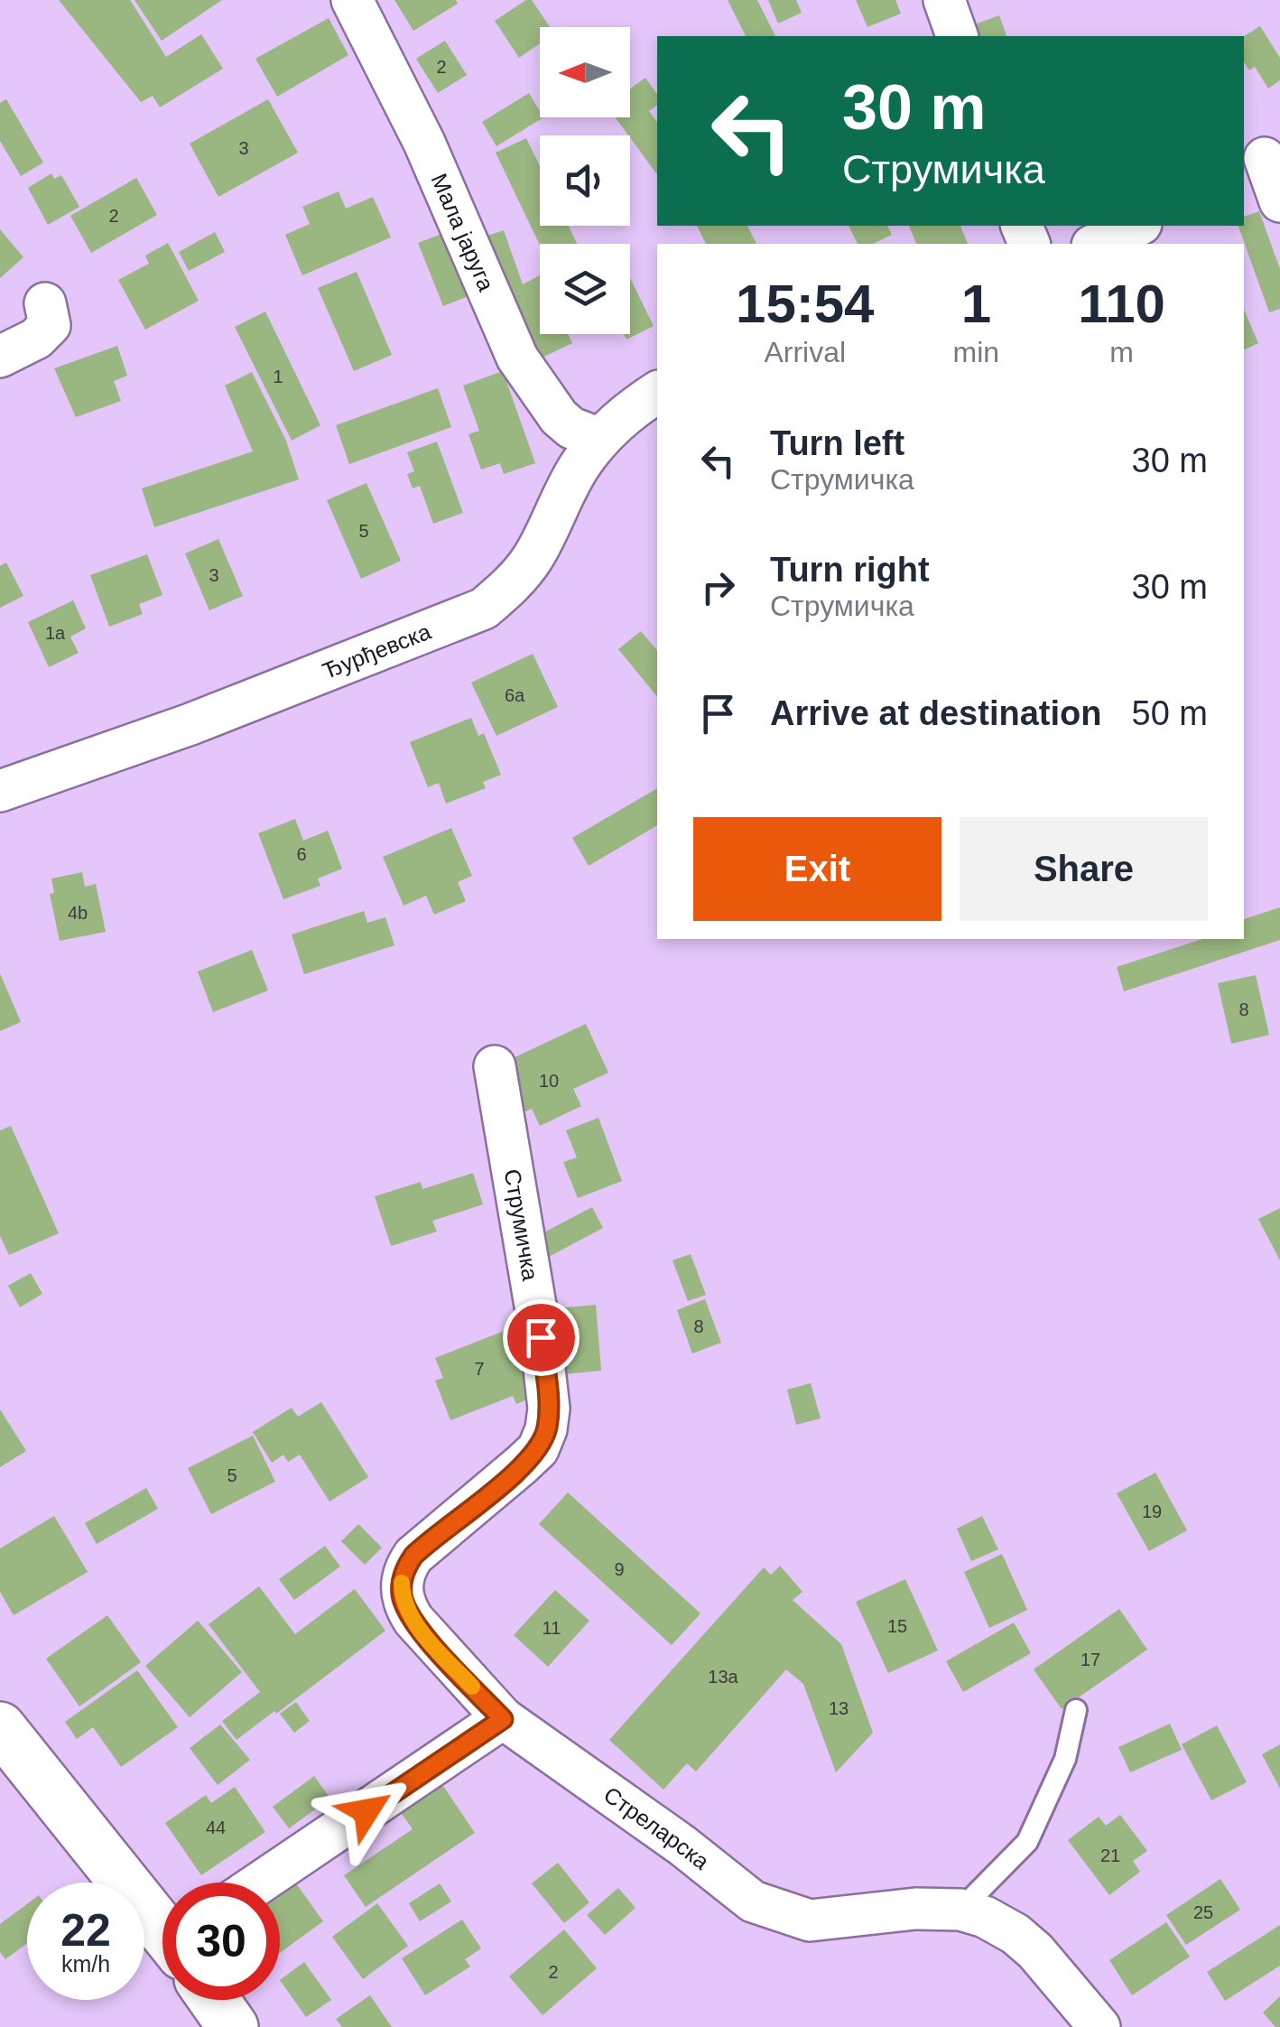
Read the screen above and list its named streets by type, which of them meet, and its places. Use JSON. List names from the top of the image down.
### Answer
{
  "streets": {
    "street": [
      "Мала јаруга",
      "Ђурђевска",
      "Струмичка",
      "Стреларска"
    ]
  },
  "crossings": [
    ["Мала јаруга", "Ђурђевска"],
    ["Струмичка", "Стреларска"]
  ],
  "house_numbers": [
    "2",
    "3",
    "2",
    "1",
    "5",
    "3",
    "1a",
    "6a",
    "6",
    "4b",
    "8",
    "10",
    "8",
    "7",
    "5",
    "19",
    "9",
    "15",
    "11",
    "17",
    "13a",
    "13",
    "44",
    "21",
    "25",
    "2"
  ],
  "north": "left",
  "page": {
    "turn": ["30 m", "Струмичка"],
    "eta": [
      "15:54",
      "Arrival",
      "1",
      "min",
      "110",
      "m"
    ],
    "list": [
      {
        "name": "Turn left",
        "note": "Струмичка",
        "value": "30 m"
      },
      {
        "name": "Turn right",
        "note": "Струмичка",
        "value": "30 m"
      },
      {
        "name": "Arrive at destination",
        "value": "50 m"
      }
    ],
    "buttons": ["Exit", "Share"],
    "speed": "22 km/h",
    "limit": "30"
  }
}
